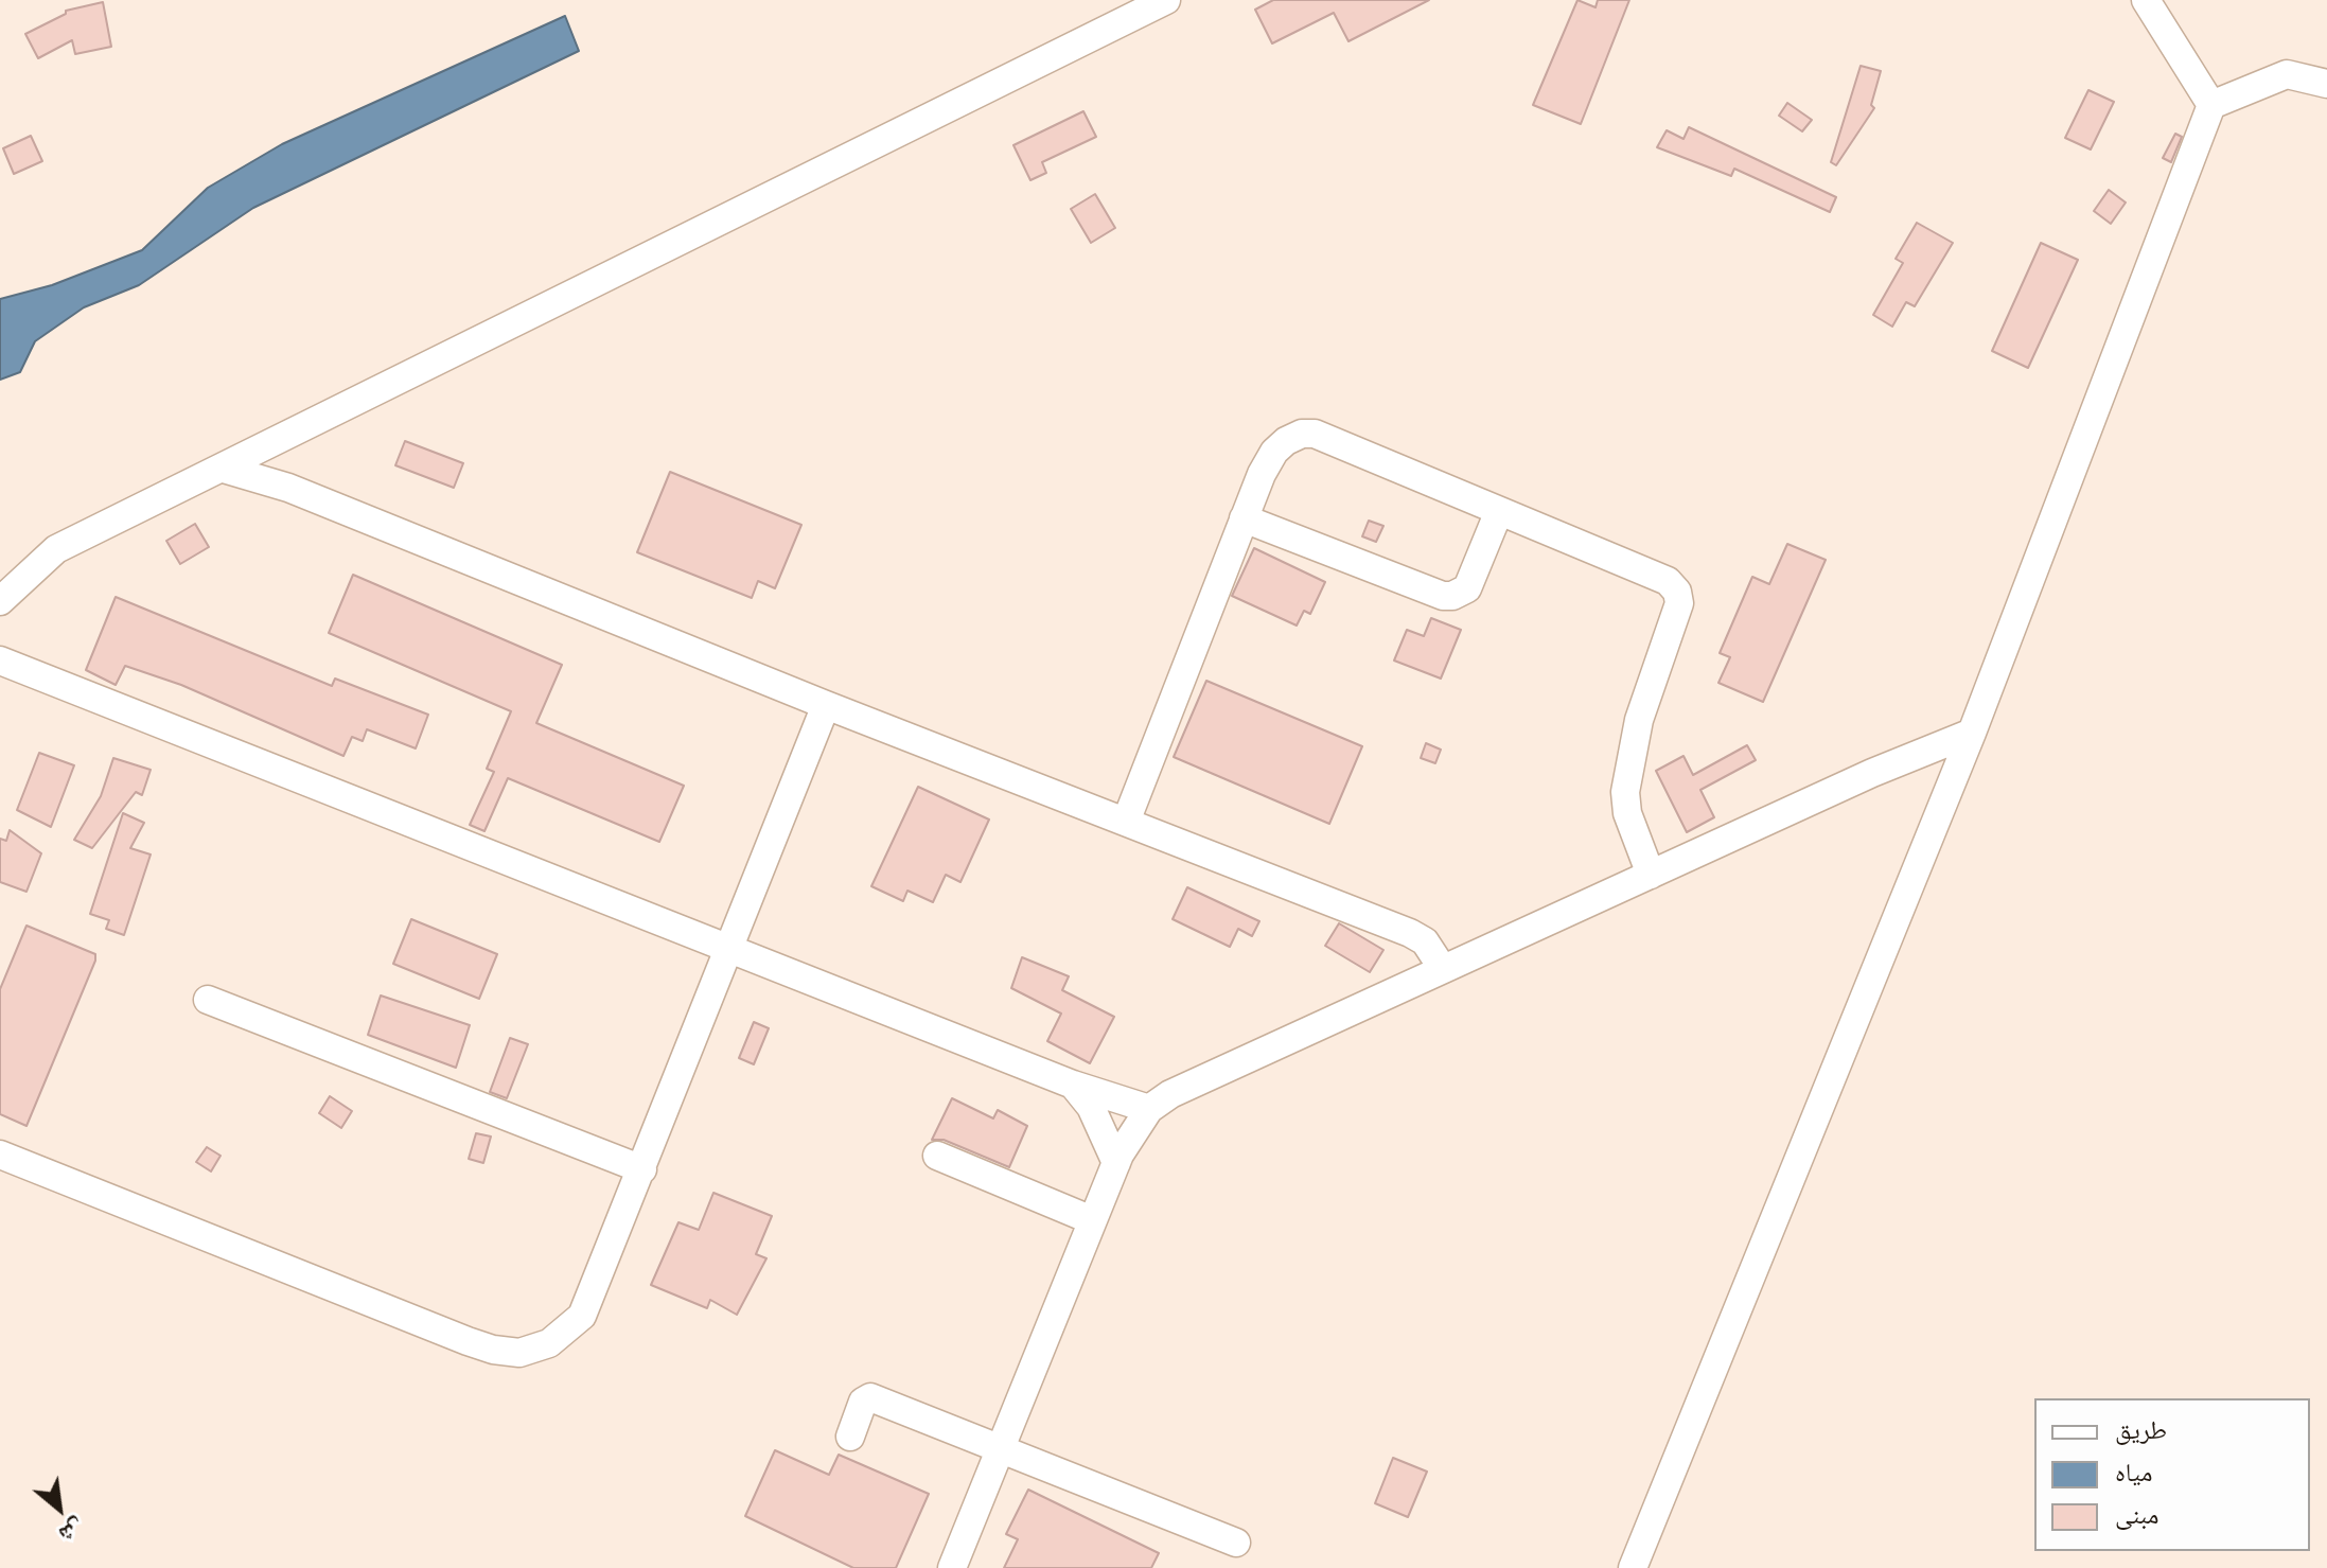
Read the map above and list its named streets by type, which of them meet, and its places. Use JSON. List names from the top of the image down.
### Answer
{
  "legend": ["طريق", "مياه", "مبنى"],
  "north": "bottom right"
}
